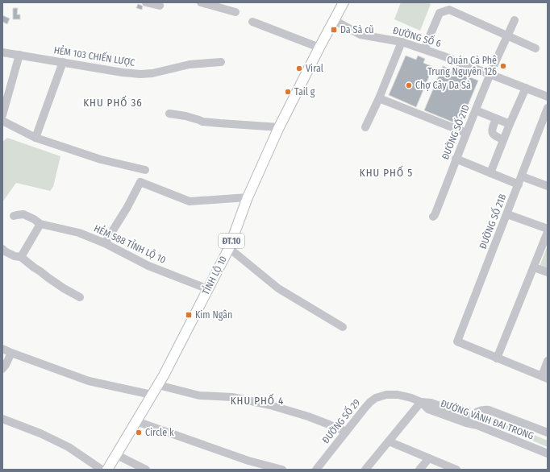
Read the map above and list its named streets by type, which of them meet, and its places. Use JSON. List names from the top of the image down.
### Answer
{
  "streets": {
    "main road": ["ĐT.10", "TỈNH LỘ 10"],
    "street": [
      "ĐƯỜNG SỐ 6",
      "HẺM 103 CHIẾN LƯỢC",
      "ĐƯỜNG SỐ 21D",
      "ĐƯỜNG SỐ 21B",
      "HẺM 588 TỈNH LỘ 10",
      "ĐƯỜNG VÀNH ĐAI TRONG",
      "ĐƯỜNG SỐ 29"
    ]
  },
  "crossings": [
    ["ĐƯỜNG SỐ 6", "ĐƯỜNG SỐ 21D"],
    ["ĐƯỜNG SỐ 6", "ĐT.10"],
    ["ĐƯỜNG SỐ 6", "TỈNH LỘ 10"],
    ["ĐT.10", "TỈNH LỘ 10"],
    ["HẺM 588 TỈNH LỘ 10", "TỈNH LỘ 10"],
    ["ĐƯỜNG VÀNH ĐAI TRONG", "ĐƯỜNG SỐ 29"]
  ],
  "districts": ["KHU PHỐ 36", "KHU PHỐ 5", "KHU PHỐ 4"],
  "places": {
    "transit": ["Da Sà cũ", "Kim Ngân"],
    "other": [
      "Quán Cà Phê Trung Nguyên 126",
      "Viral",
      "Chợ Cây Da Sà",
      "Tail g",
      "Circle k"
    ]
  }
}
